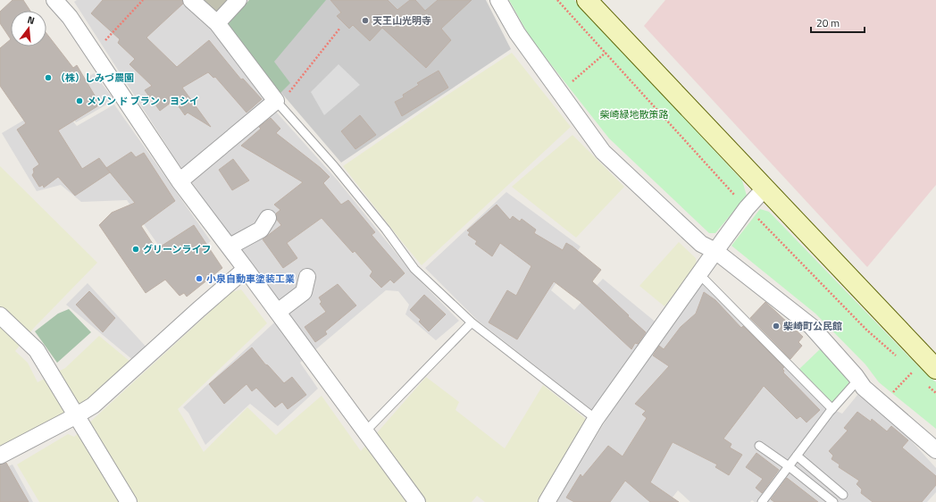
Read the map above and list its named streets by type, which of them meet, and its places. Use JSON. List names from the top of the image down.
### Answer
{
  "parks": ["柴崎緑地散策路"],
  "places": [
    "天王山光明寺",
    "（株）しみづ農園",
    "メゾン ド ブラン・ヨシイ",
    "グリーンライフ",
    "小泉自動車塗装工業",
    "柴崎町公民館"
  ],
  "scale_bar": "20 m",
  "north": "top"
}
